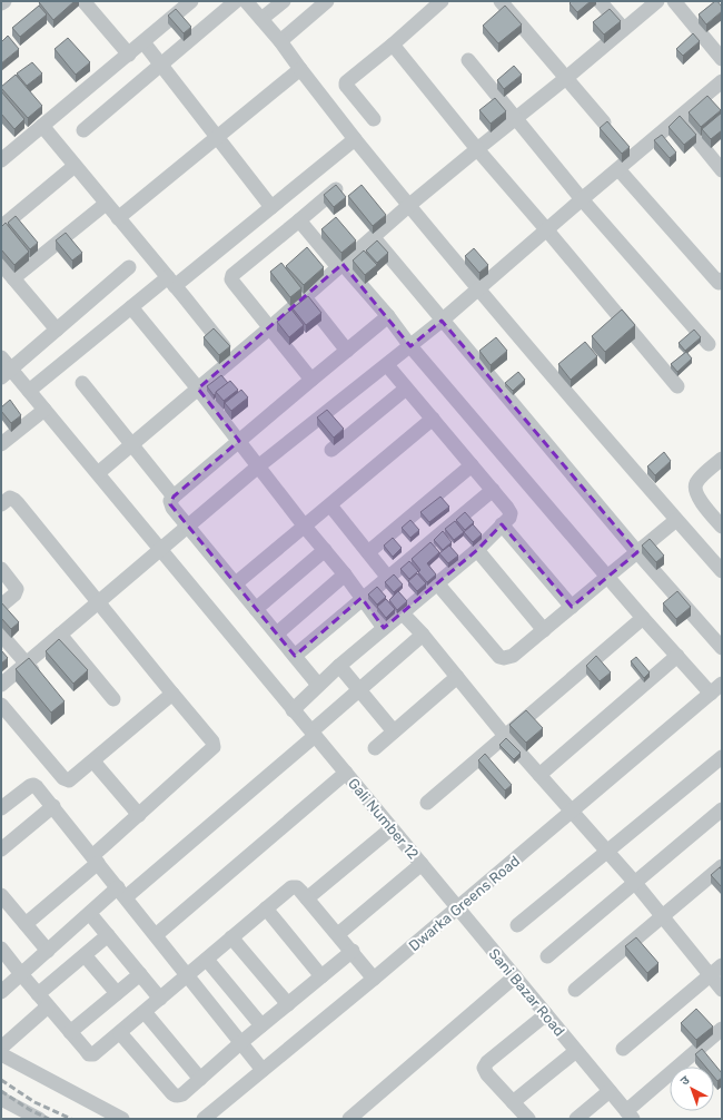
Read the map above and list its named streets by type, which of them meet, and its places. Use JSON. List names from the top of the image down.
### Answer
{
  "streets": {
    "street": ["Gali Number 12", "Dwarka Greens Road", "Sani Bazar Road"]
  },
  "crossings": [
    ["Gali Number 12", "Sani Bazar Road"],
    ["Dwarka Greens Road", "Sani Bazar Road"]
  ],
  "north": "top left"
}
